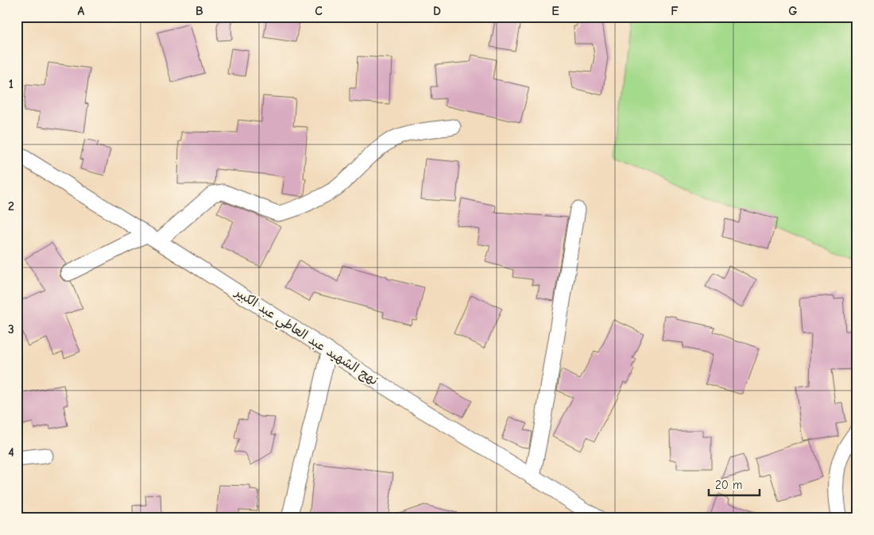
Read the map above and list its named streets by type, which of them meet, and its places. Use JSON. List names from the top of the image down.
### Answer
{
  "streets": {
    "street": ["نهج الشهيد عبد العاطي عبد الكبير"]
  },
  "scale_bar": "20 m",
  "grid": {
    "columns": [
      "A",
      "B",
      "C",
      "D",
      "E",
      "F",
      "G"
    ],
    "rows": [
      "1",
      "2",
      "3",
      "4"
    ]
  }
}
